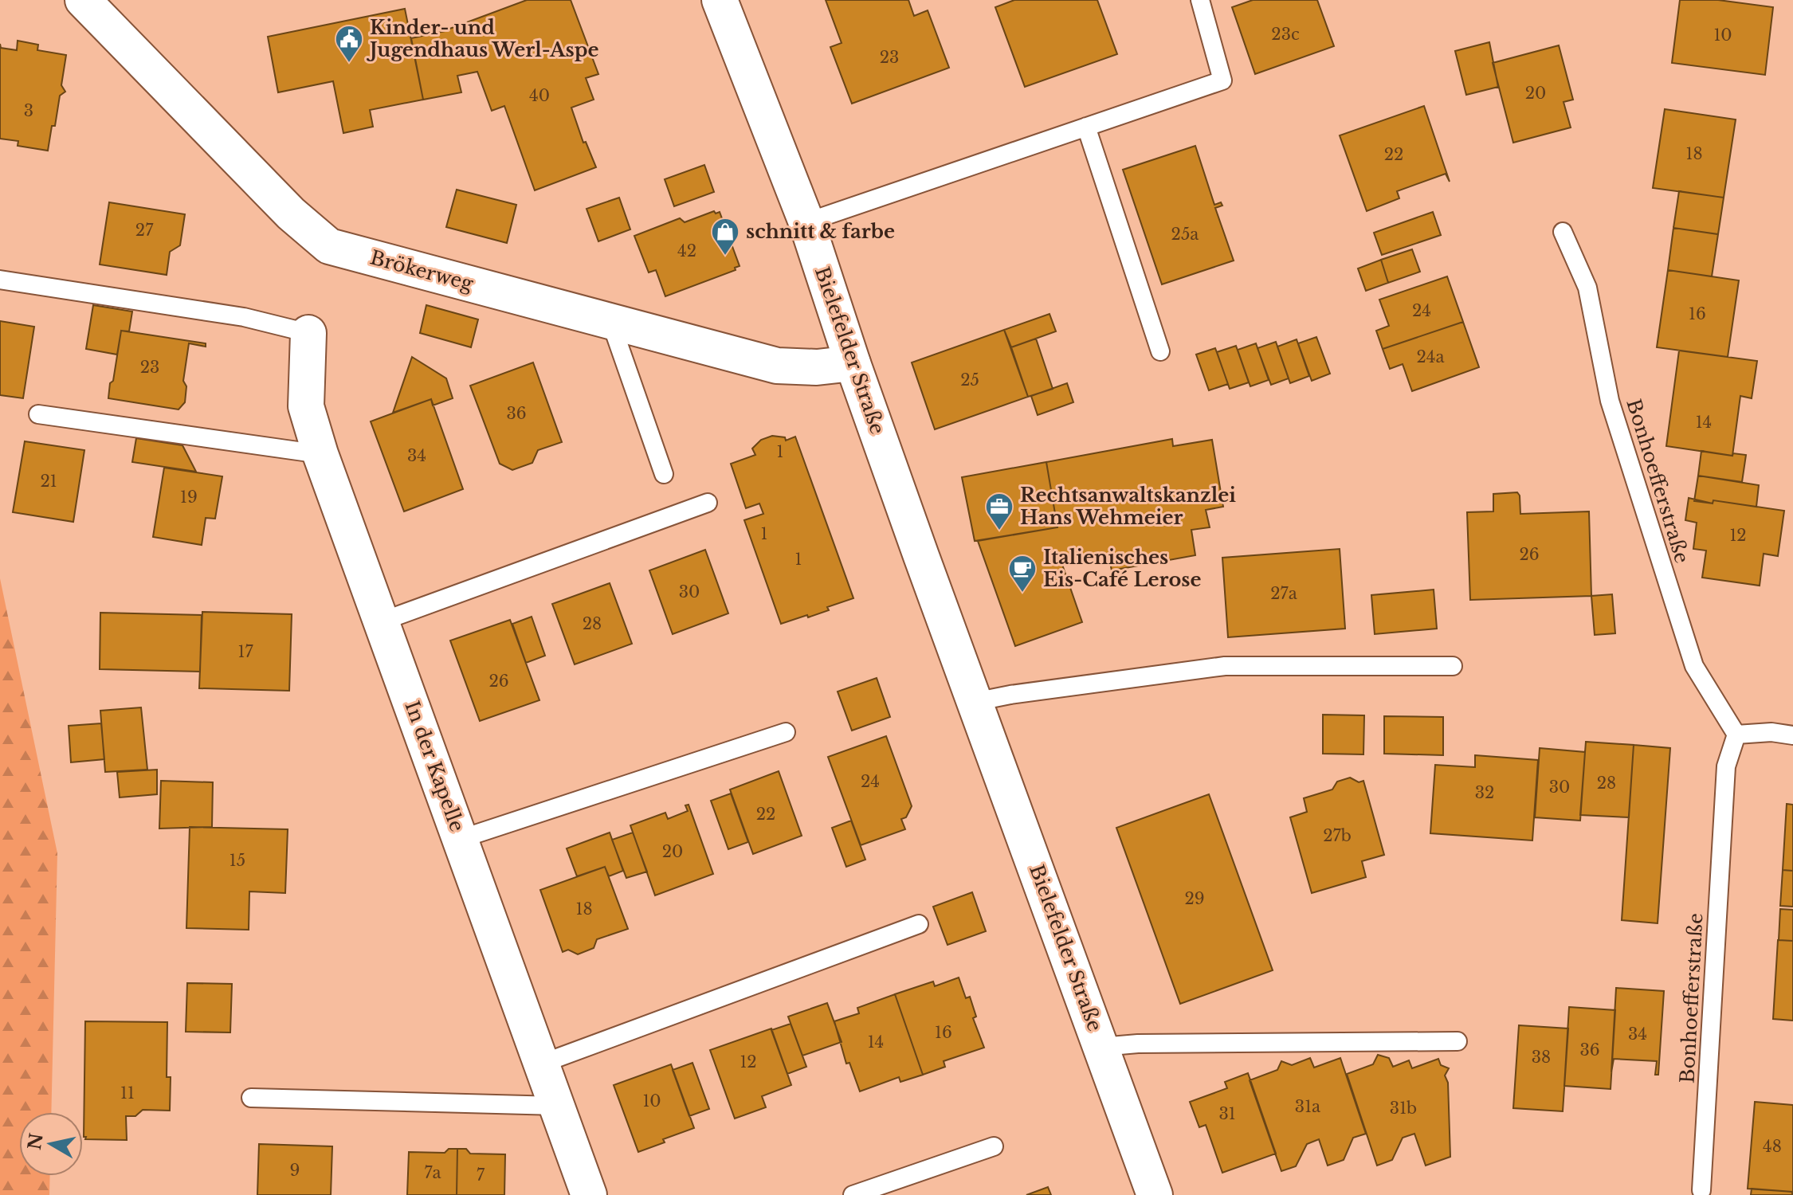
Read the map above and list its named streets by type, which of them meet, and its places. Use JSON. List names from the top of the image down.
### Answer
{
  "streets": {
    "street": ["Brökerweg", "Bielefelder Straße", "In der Kapelle"],
    "lane": ["Bonhoefferstraße"]
  },
  "crossings": [
    ["Brökerweg", "Bielefelder Straße"]
  ],
  "places": {
    "public building": ["Kinder- und Jugendhaus Werl-Aspe"],
    "shop": ["schnitt & farbe"],
    "office": ["Rechtsanwaltskanzlei Hans Wehmeier"],
    "cafe": ["Italienisches Eis-Café Lerose"]
  },
  "house_numbers": [
    "23c",
    "10",
    "23",
    "20",
    "40",
    "3",
    "18",
    "22",
    "27",
    "25a",
    "42",
    "24",
    "16",
    "24a",
    "23",
    "25",
    "36",
    "14",
    "1",
    "34",
    "21",
    "19",
    "1",
    "12",
    "26",
    "1",
    "30",
    "27a",
    "28",
    "17",
    "26",
    "24",
    "28",
    "30",
    "32",
    "22",
    "27b",
    "20",
    "15",
    "29",
    "18",
    "16",
    "34",
    "14",
    "36",
    "38",
    "12",
    "11",
    "10",
    "31a",
    "31b",
    "31",
    "48",
    "9",
    "7a",
    "7"
  ],
  "north": "left"
}
